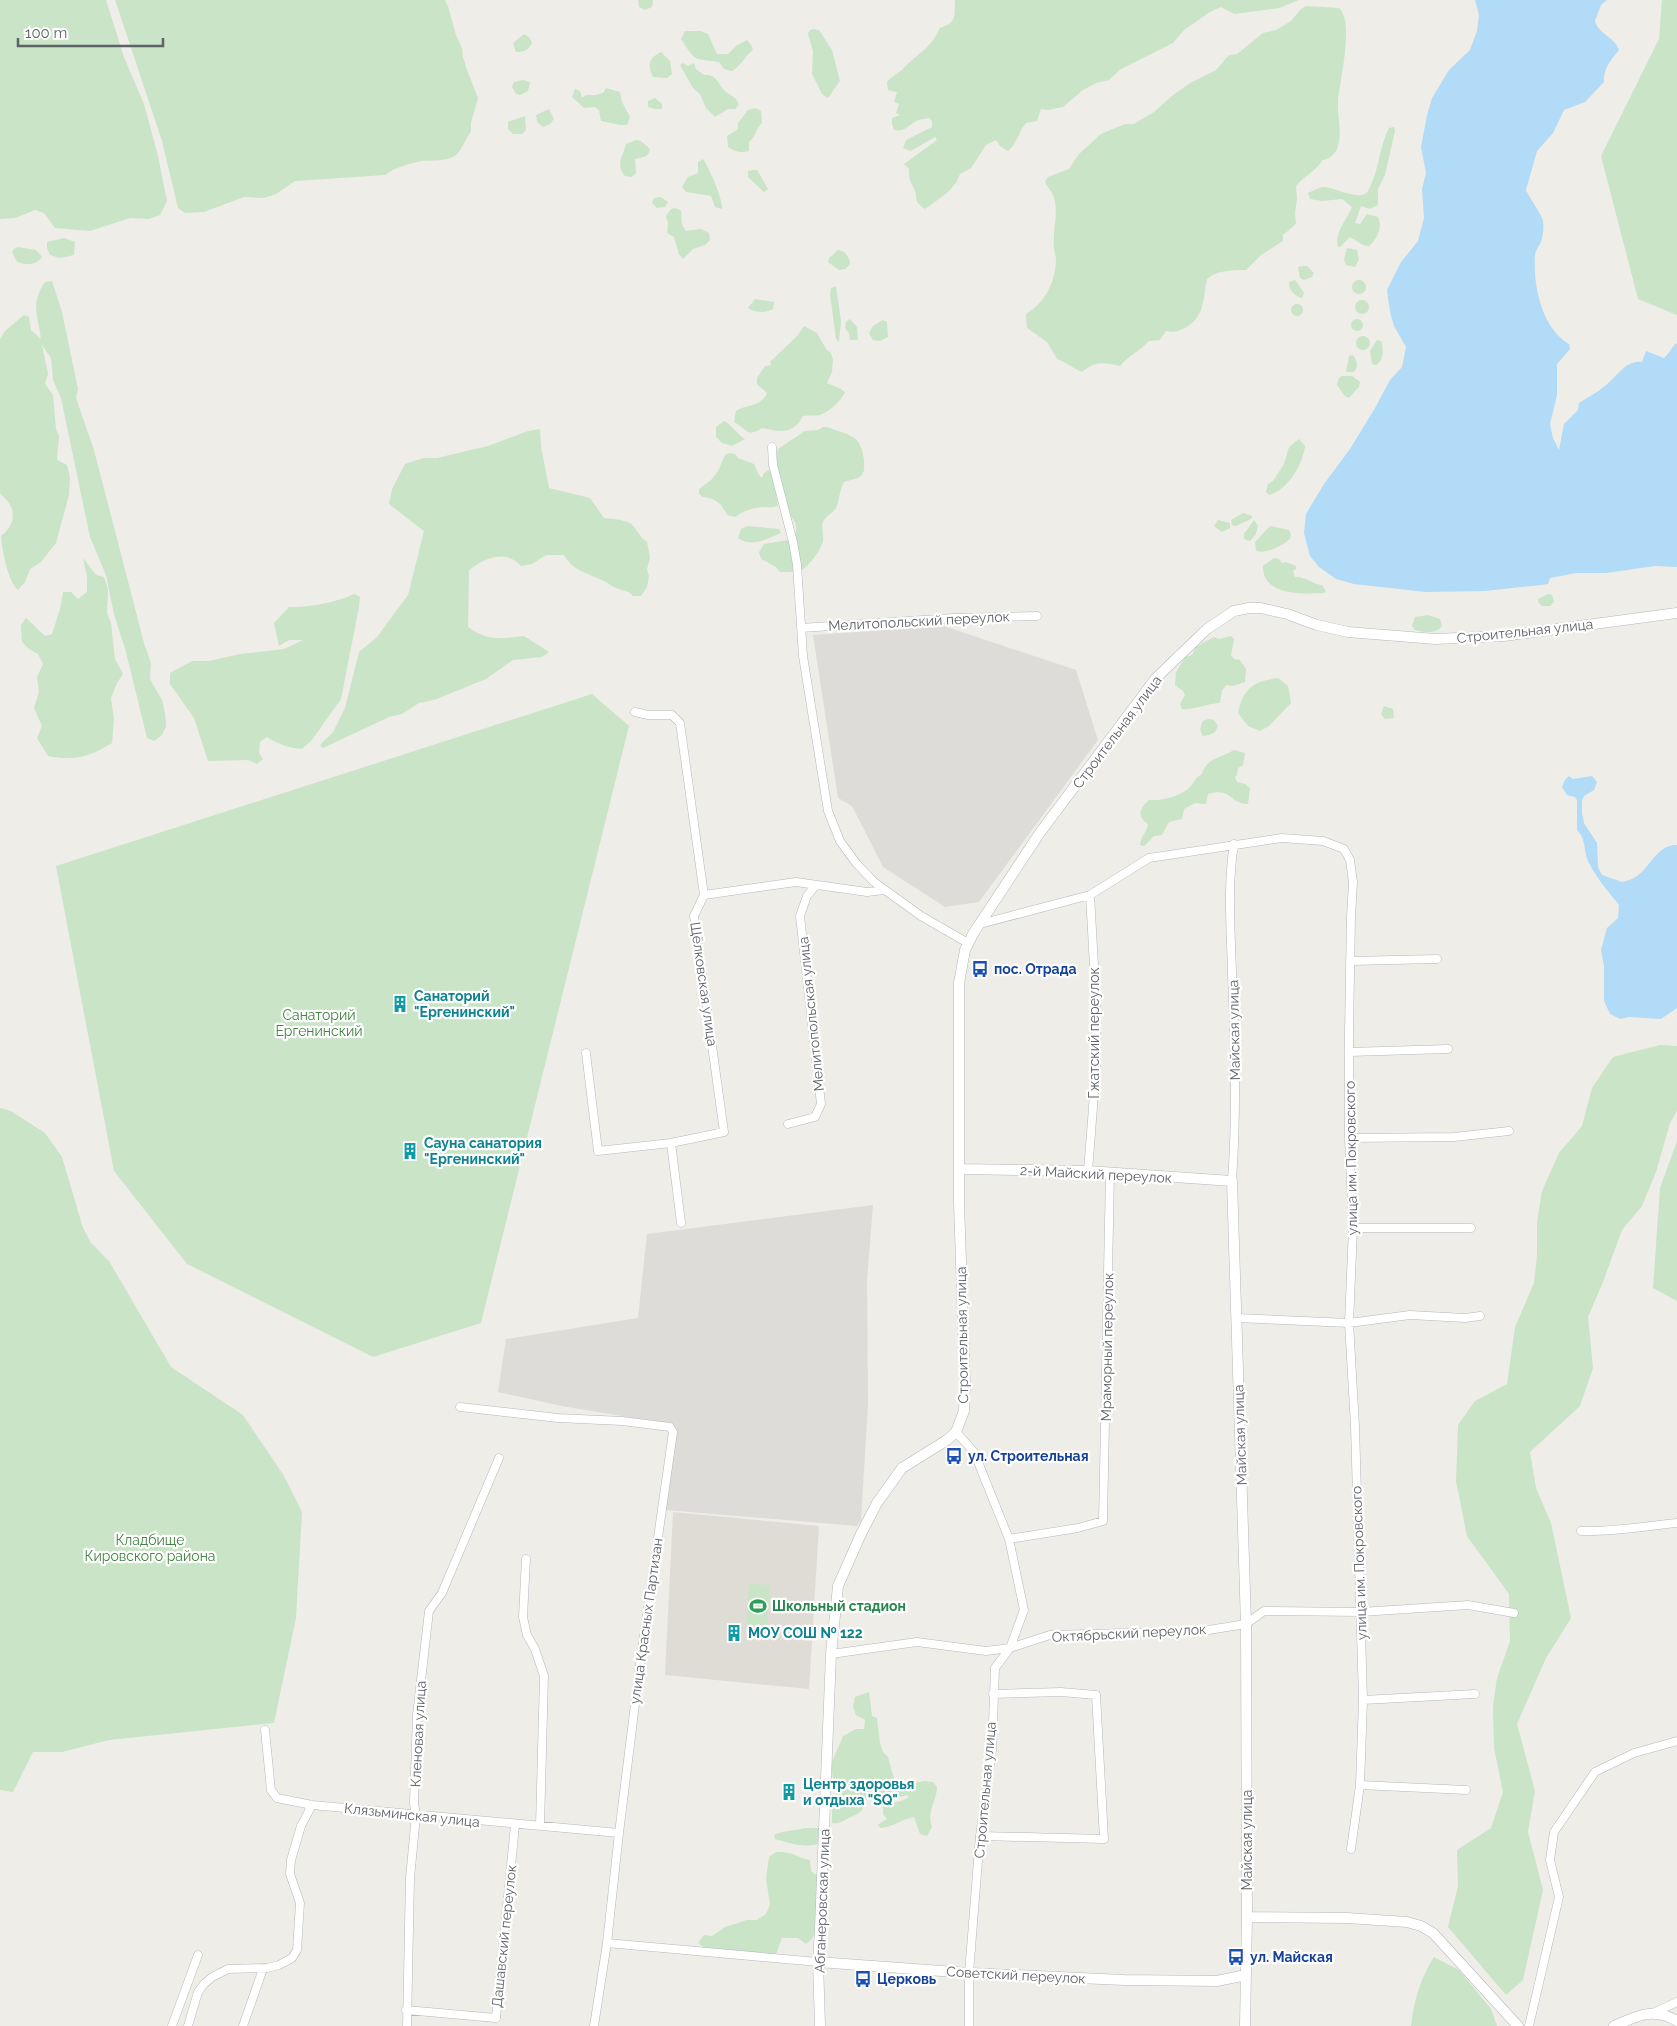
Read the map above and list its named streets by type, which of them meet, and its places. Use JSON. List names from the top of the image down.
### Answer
{
  "streets": {
    "street": [
      "Мелитопольский переулок",
      "Строительная улица",
      "Щёлковская улица",
      "Мелитопольская улица",
      "Майская улица",
      "Гжатский переулок",
      "улица им. Покровского",
      "2-й Майский переулок",
      "Мраморный переулок",
      "улица Красных Партизан",
      "Октябрьский переулок",
      "Кленовая улица",
      "Клязьминская улица",
      "Абганеровская улица",
      "Дашавский переулок",
      "Советский переулок"
    ]
  },
  "crossings": [
    ["Строительная улица", "улица им. Покровского"],
    ["Строительная улица", "2-й Майский переулок"],
    ["Строительная улица", "Мраморный переулок"],
    ["Строительная улица", "Октябрьский переулок"],
    ["Строительная улица", "Абганеровская улица"],
    ["Строительная улица", "Советский переулок"],
    ["Майская улица", "улица им. Покровского"],
    ["Майская улица", "2-й Майский переулок"],
    ["Майская улица", "Октябрьский переулок"],
    ["Майская улица", "Советский переулок"],
    ["Гжатский переулок", "улица им. Покровского"],
    ["Гжатский переулок", "2-й Майский переулок"],
    ["улица им. Покровского", "Октябрьский переулок"],
    ["2-й Майский переулок", "Мраморный переулок"],
    ["улица Красных Партизан", "Клязьминская улица"],
    ["улица Красных Партизан", "Советский переулок"],
    ["Октябрьский переулок", "Абганеровская улица"],
    ["Кленовая улица", "Клязьминская улица"],
    ["Кленовая улица", "Дашавский переулок"],
    ["Клязьминская улица", "Дашавский переулок"],
    ["Абганеровская улица", "Советский переулок"]
  ],
  "parks": ["Санаторий Ергенинский", "Кладбище Кировского района"],
  "places": {
    "bus stop": [
      "пос. Отрада",
      "ул. Строительная",
      "ул. Майская",
      "Церковь"
    ],
    "building": [
      "Санаторий \"Ергенинский\"",
      "Сауна санатория \"Ергенинский\"",
      "МОУ СОШ № 122",
      "Центр здоровья и отдыха \"SQ\""
    ],
    "sports": ["Школьный стадион"]
  },
  "scale_bar": "100 m"
}
